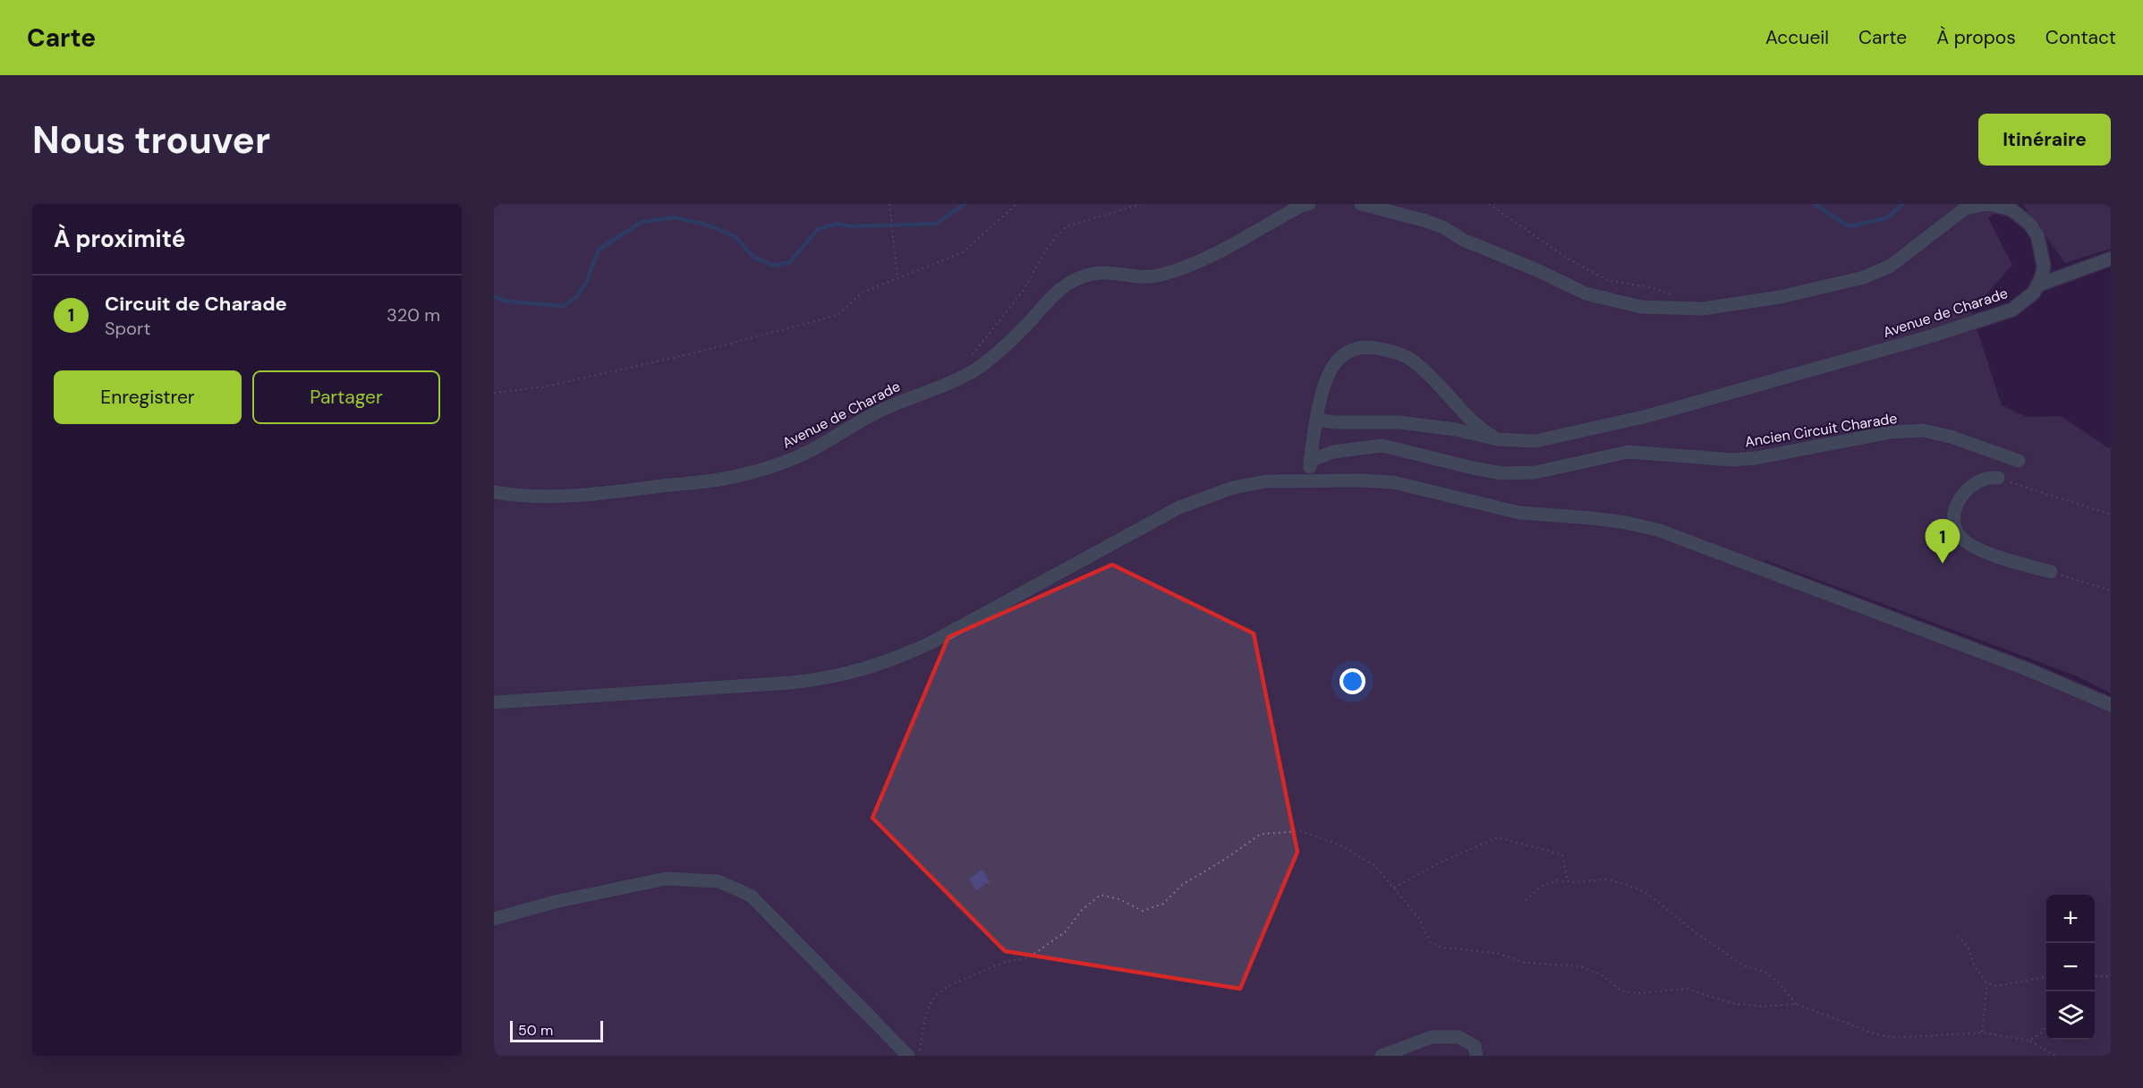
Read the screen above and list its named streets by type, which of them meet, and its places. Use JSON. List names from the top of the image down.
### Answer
{
  "streets": {
    "street": ["Avenue de Charade", "Ancien Circuit Charade"]
  },
  "scale_bar": "50 m",
  "page": {
    "header": "Carte",
    "nav": [
      "Accueil",
      "Carte",
      "À propos",
      "Contact"
    ],
    "buttons": [
      "Itinéraire",
      ["Enregistrer", "Partager"]
    ],
    "title": "Nous trouver",
    "heading": "À proximité",
    "list": [
      {
        "mark": "1",
        "name": "Circuit de Charade",
        "note": "Sport",
        "value": "320 m"
      }
    ],
    "pins": "1",
    "map_buttons": ["+", "−"],
    "scale": "50 m"
  }
}
